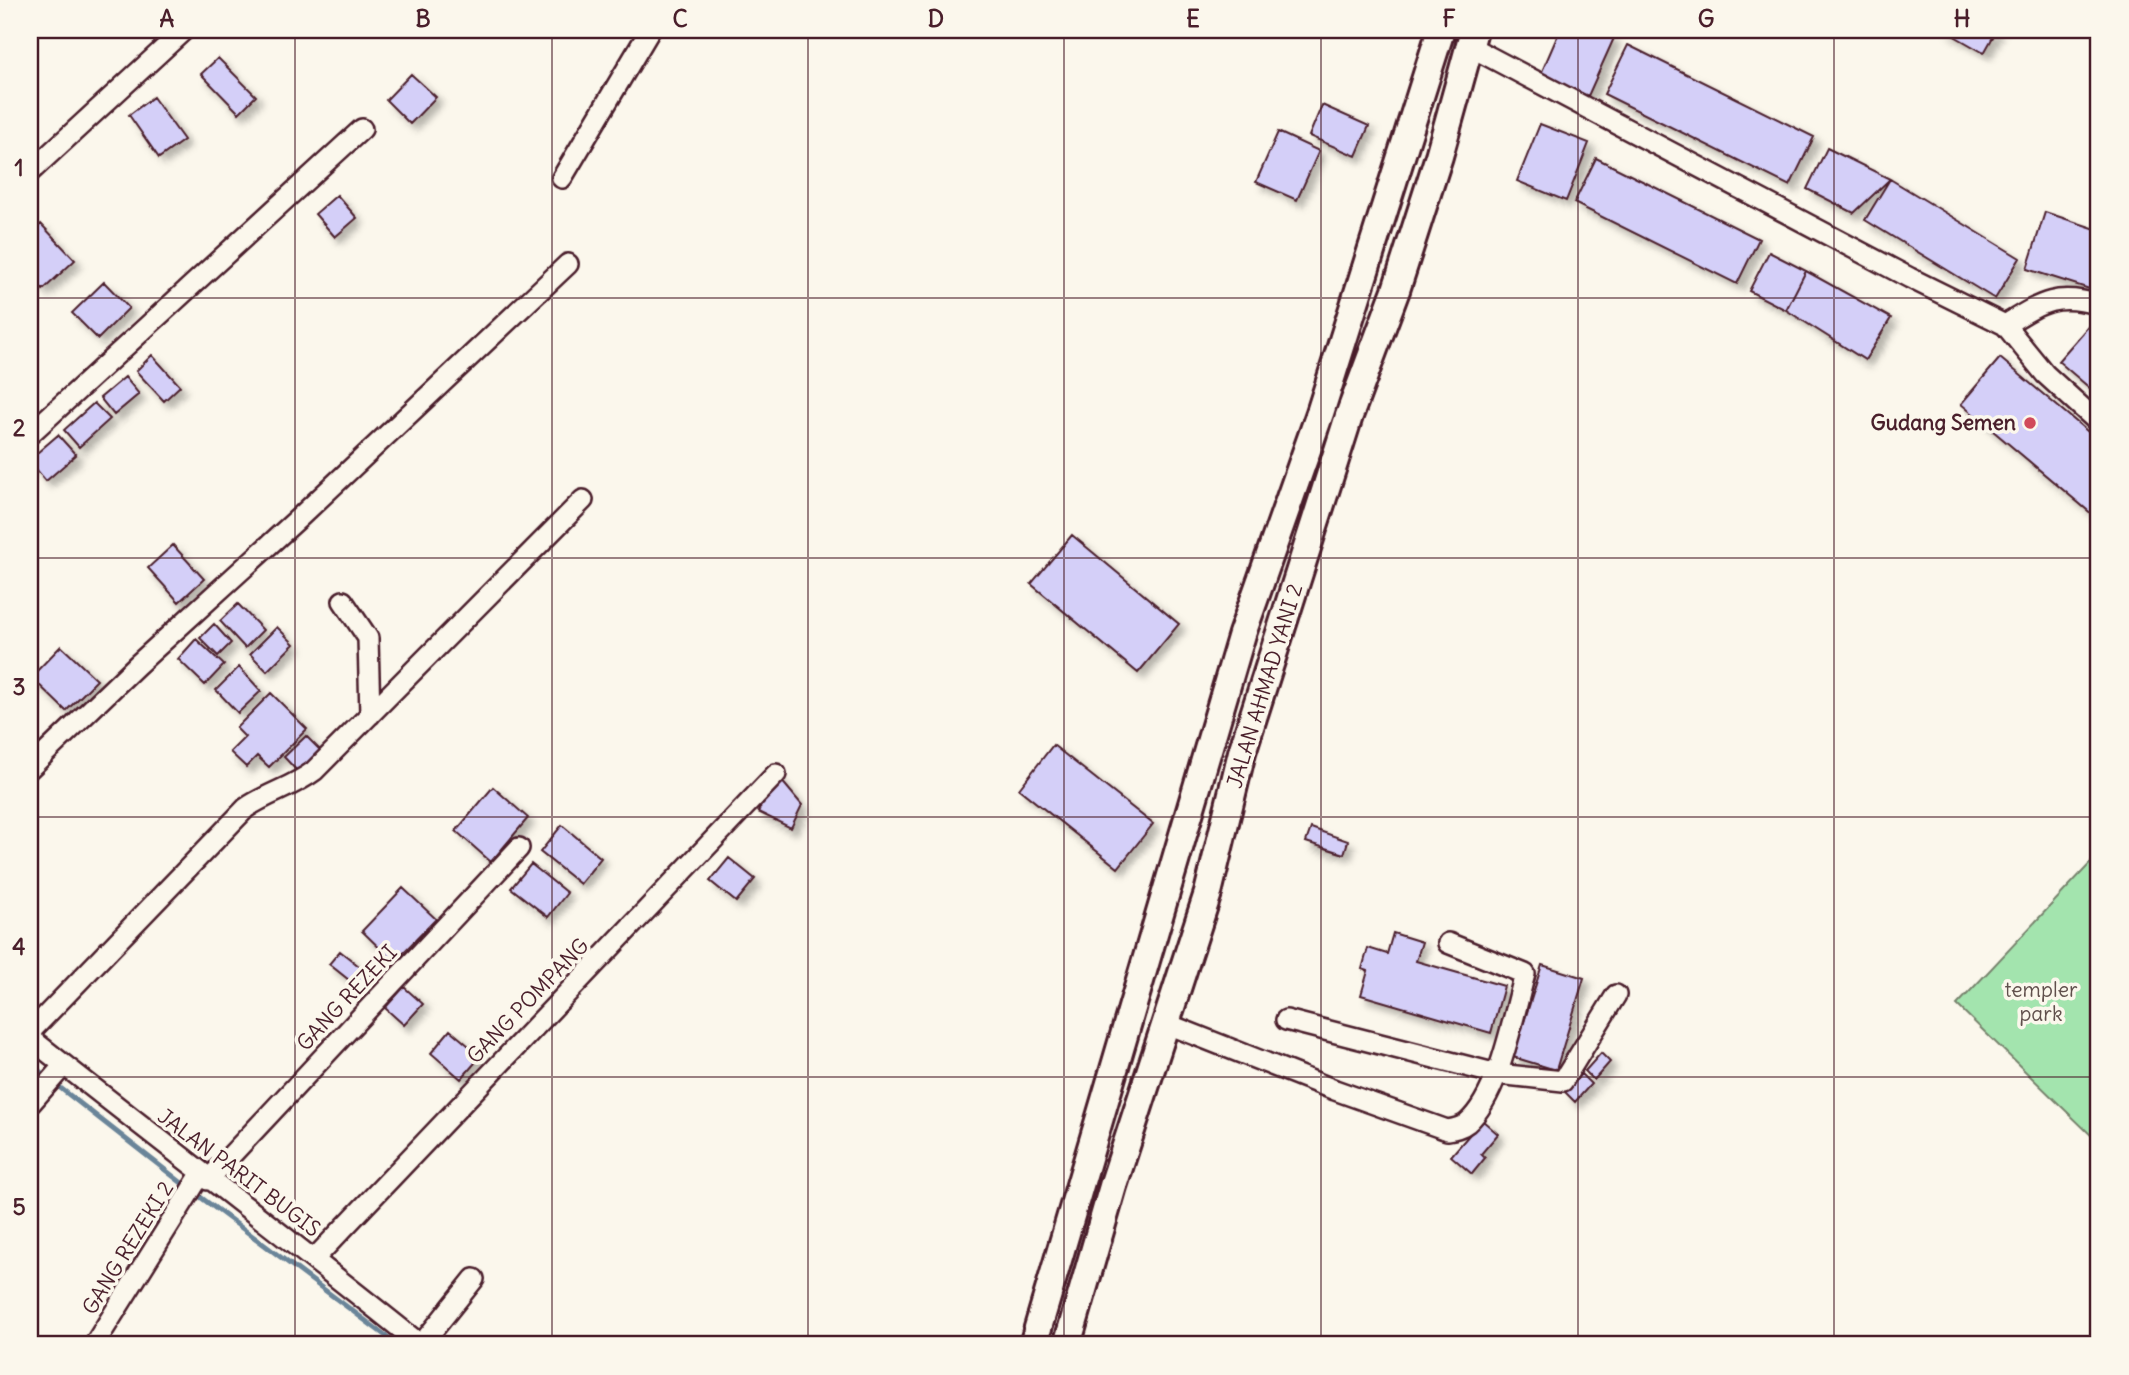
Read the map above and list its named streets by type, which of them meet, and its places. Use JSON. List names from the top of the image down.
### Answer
{
  "streets": {
    "highway": ["JALAN AHMAD YANI 2"],
    "street": [
      "GANG REZEKI",
      "GANG POMPANG",
      "JALAN PARIT BUGIS",
      "GANG REZEKI 2"
    ]
  },
  "crossings": [
    ["GANG REZEKI", "JALAN PARIT BUGIS"],
    ["GANG REZEKI", "GANG REZEKI 2"],
    ["GANG POMPANG", "JALAN PARIT BUGIS"],
    ["JALAN PARIT BUGIS", "GANG REZEKI 2"]
  ],
  "parks": ["templer park"],
  "places": ["Gudang Semen"],
  "grid": {
    "columns": [
      "A",
      "B",
      "C",
      "D",
      "E",
      "F",
      "G",
      "H"
    ],
    "rows": [
      "1",
      "2",
      "3",
      "4",
      "5"
    ]
  }
}
